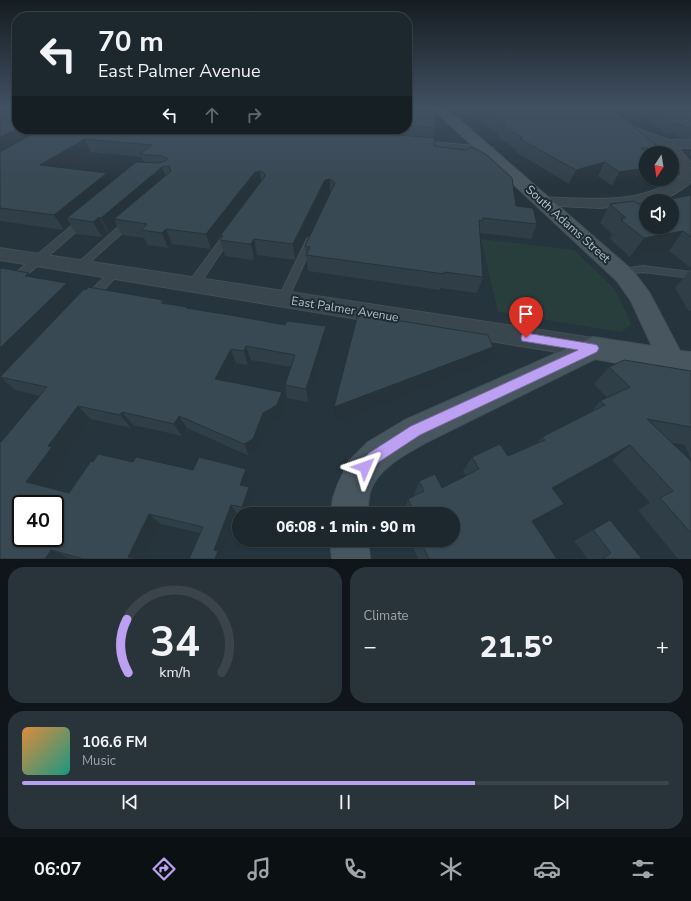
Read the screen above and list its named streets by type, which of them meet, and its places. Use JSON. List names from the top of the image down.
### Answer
{
  "streets": {
    "street": ["South Adams Street", "East Palmer Avenue"]
  },
  "crossings": [
    ["South Adams Street", "East Palmer Avenue"]
  ],
  "north": "bottom",
  "page": {
    "turn": ["70 m", "East Palmer Avenue"],
    "limit": "40",
    "trip": "06:08 · 1 min · 90 m",
    "tile": "Climate",
    "heat": ["−", "21.5°", "+"],
    "song": ["106.6 FM", "Music"],
    "tabs": "06:07",
    "gauge": ["34", "km/h"]
  }
}
